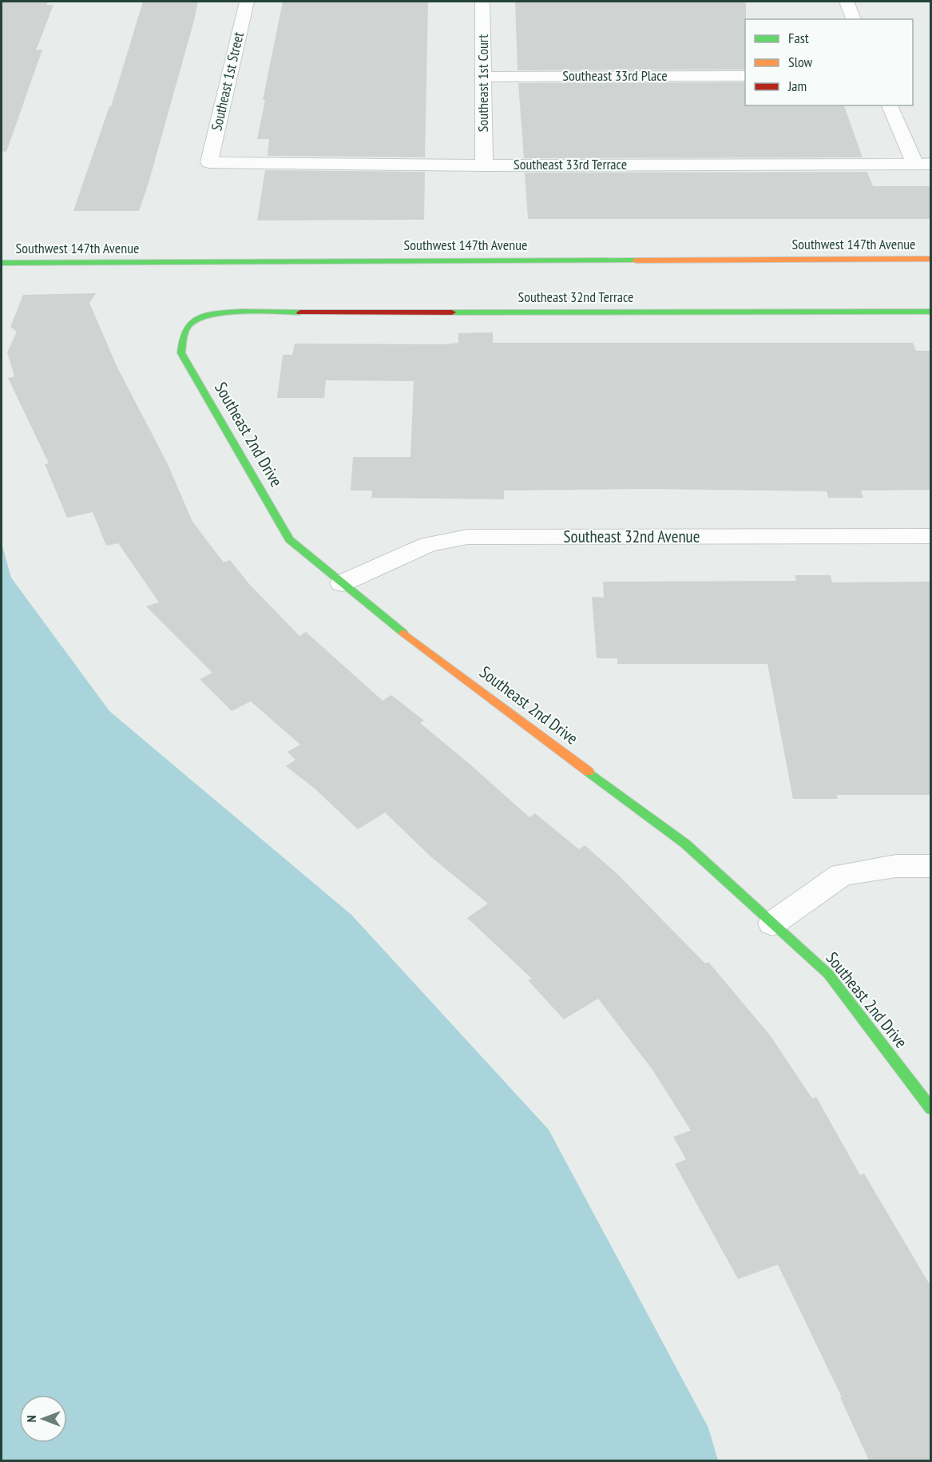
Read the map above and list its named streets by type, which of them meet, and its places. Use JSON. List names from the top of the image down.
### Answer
{
  "streets": {
    "street": [
      "Southeast 33rd Place",
      "Southeast 1st Street",
      "Southeast 1st Court",
      "Southeast 33rd Terrace",
      "Southwest 147th Avenue",
      "Southeast 32nd Terrace",
      "Southeast 2nd Drive",
      "Southeast 32nd Avenue"
    ]
  },
  "crossings": [
    ["Southeast 33rd Place", "Southeast 1st Court"],
    ["Southeast 1st Street", "Southeast 33rd Terrace"],
    ["Southeast 1st Court", "Southeast 33rd Terrace"],
    ["Southeast 32nd Terrace", "Southeast 2nd Drive"],
    ["Southeast 2nd Drive", "Southeast 32nd Avenue"]
  ],
  "legend": ["Fast", "Slow", "Jam"],
  "north": "left"
}
